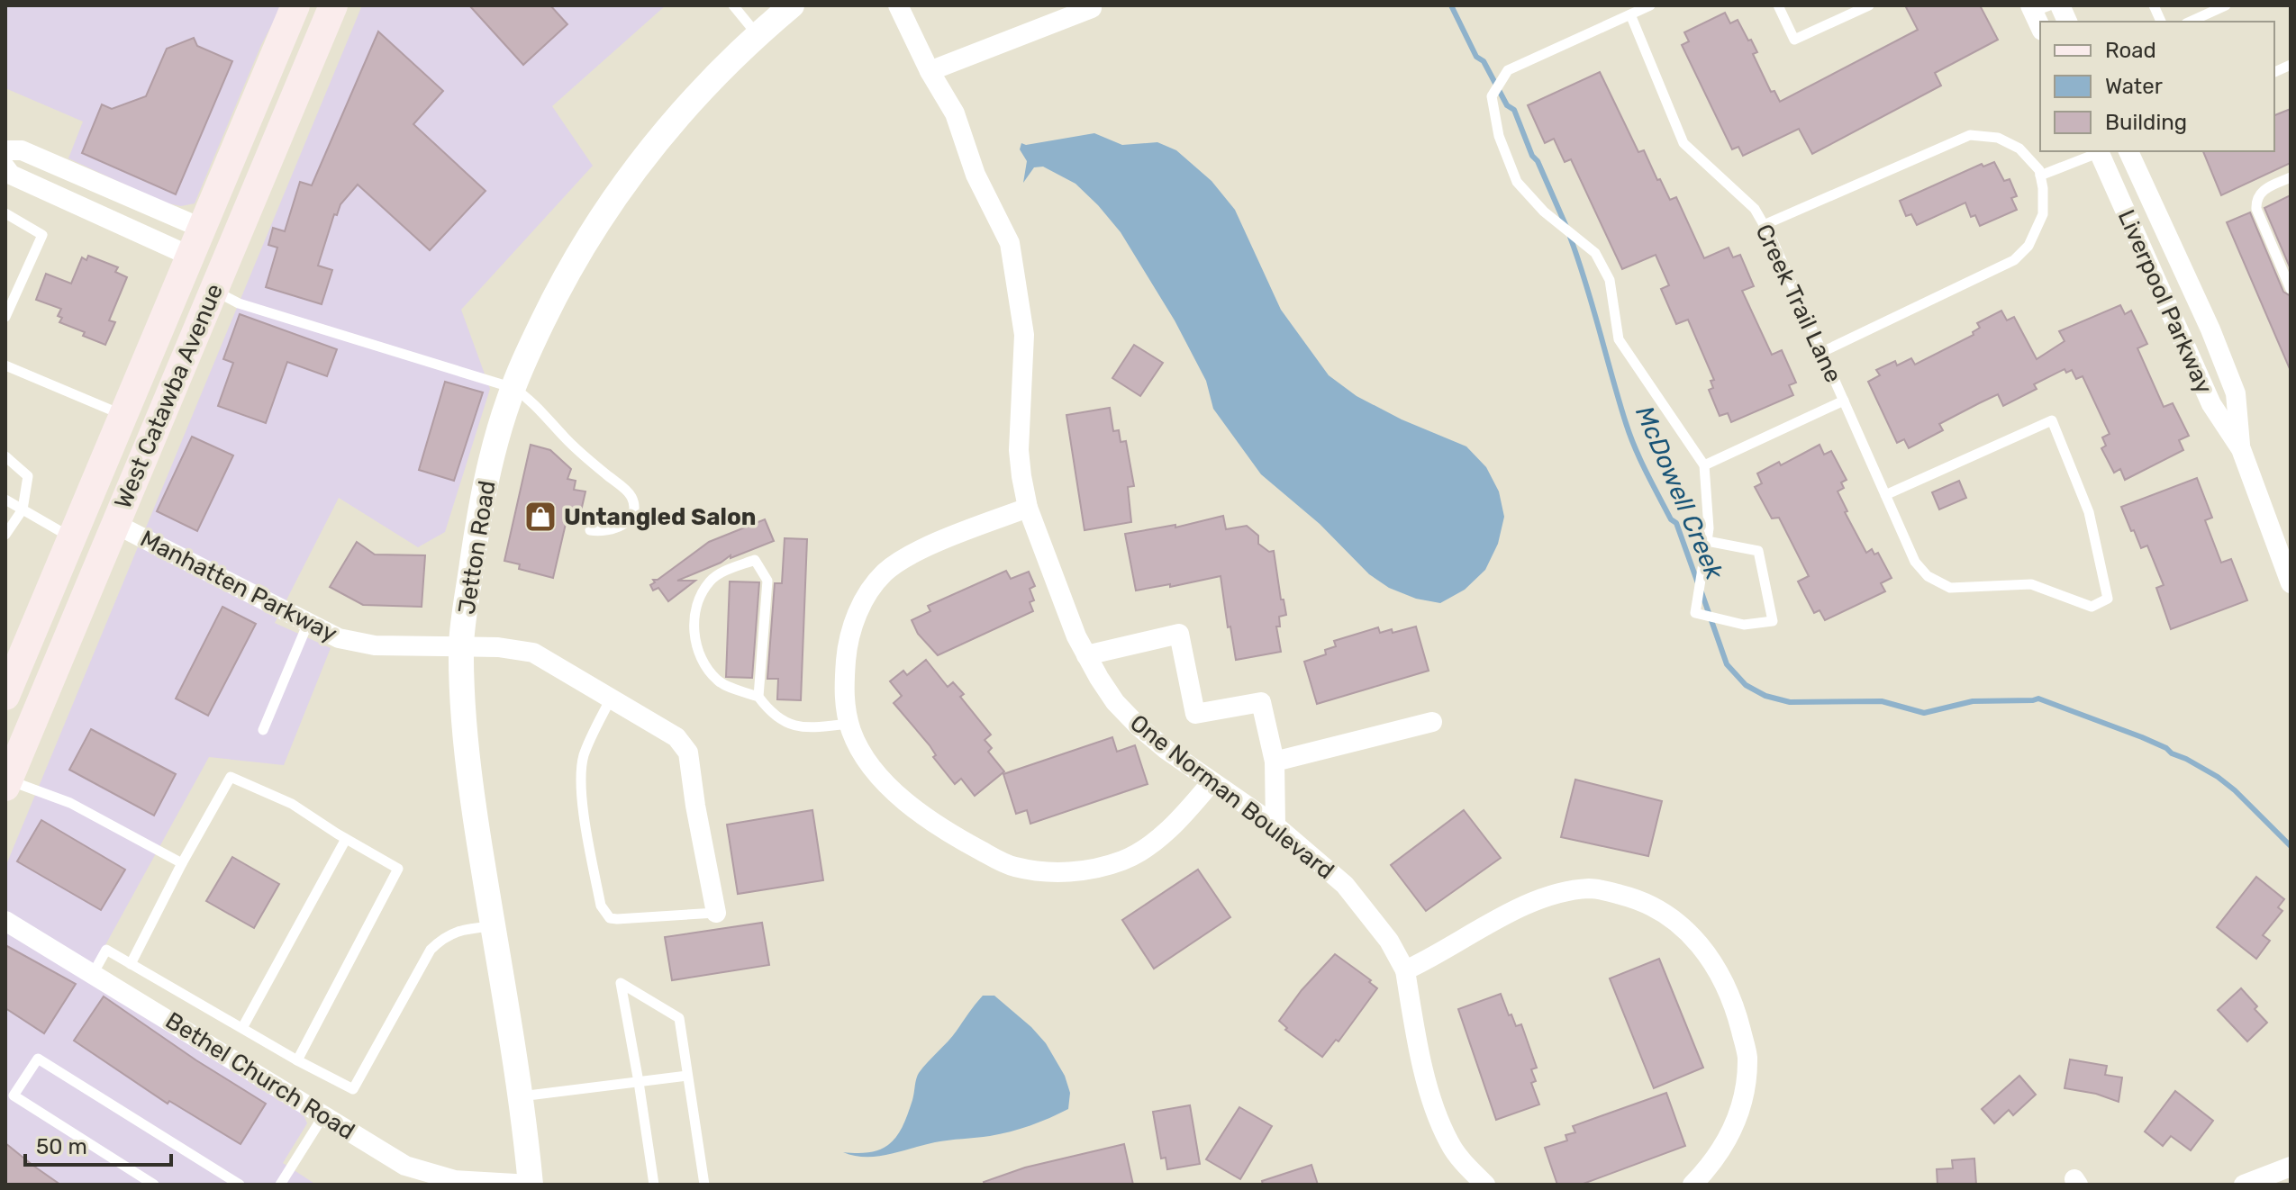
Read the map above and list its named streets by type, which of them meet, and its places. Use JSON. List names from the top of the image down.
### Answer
{
  "streets": {
    "main road": ["West Catawba Avenue"],
    "street": [
      "Liverpool Parkway",
      "Jetton Road",
      "Manhatten Parkway",
      "One Norman Boulevard",
      "Bethel Church Road"
    ],
    "lane": ["Creek Trail Lane"]
  },
  "crossings": [
    ["West Catawba Avenue", "Manhatten Parkway"],
    ["Jetton Road", "Manhatten Parkway"],
    ["Jetton Road", "Bethel Church Road"]
  ],
  "water": ["McDowell Creek"],
  "places": {
    "shop": ["Untangled Salon"]
  },
  "legend": ["Road", "Water", "Building"],
  "scale_bar": "50 m"
}
